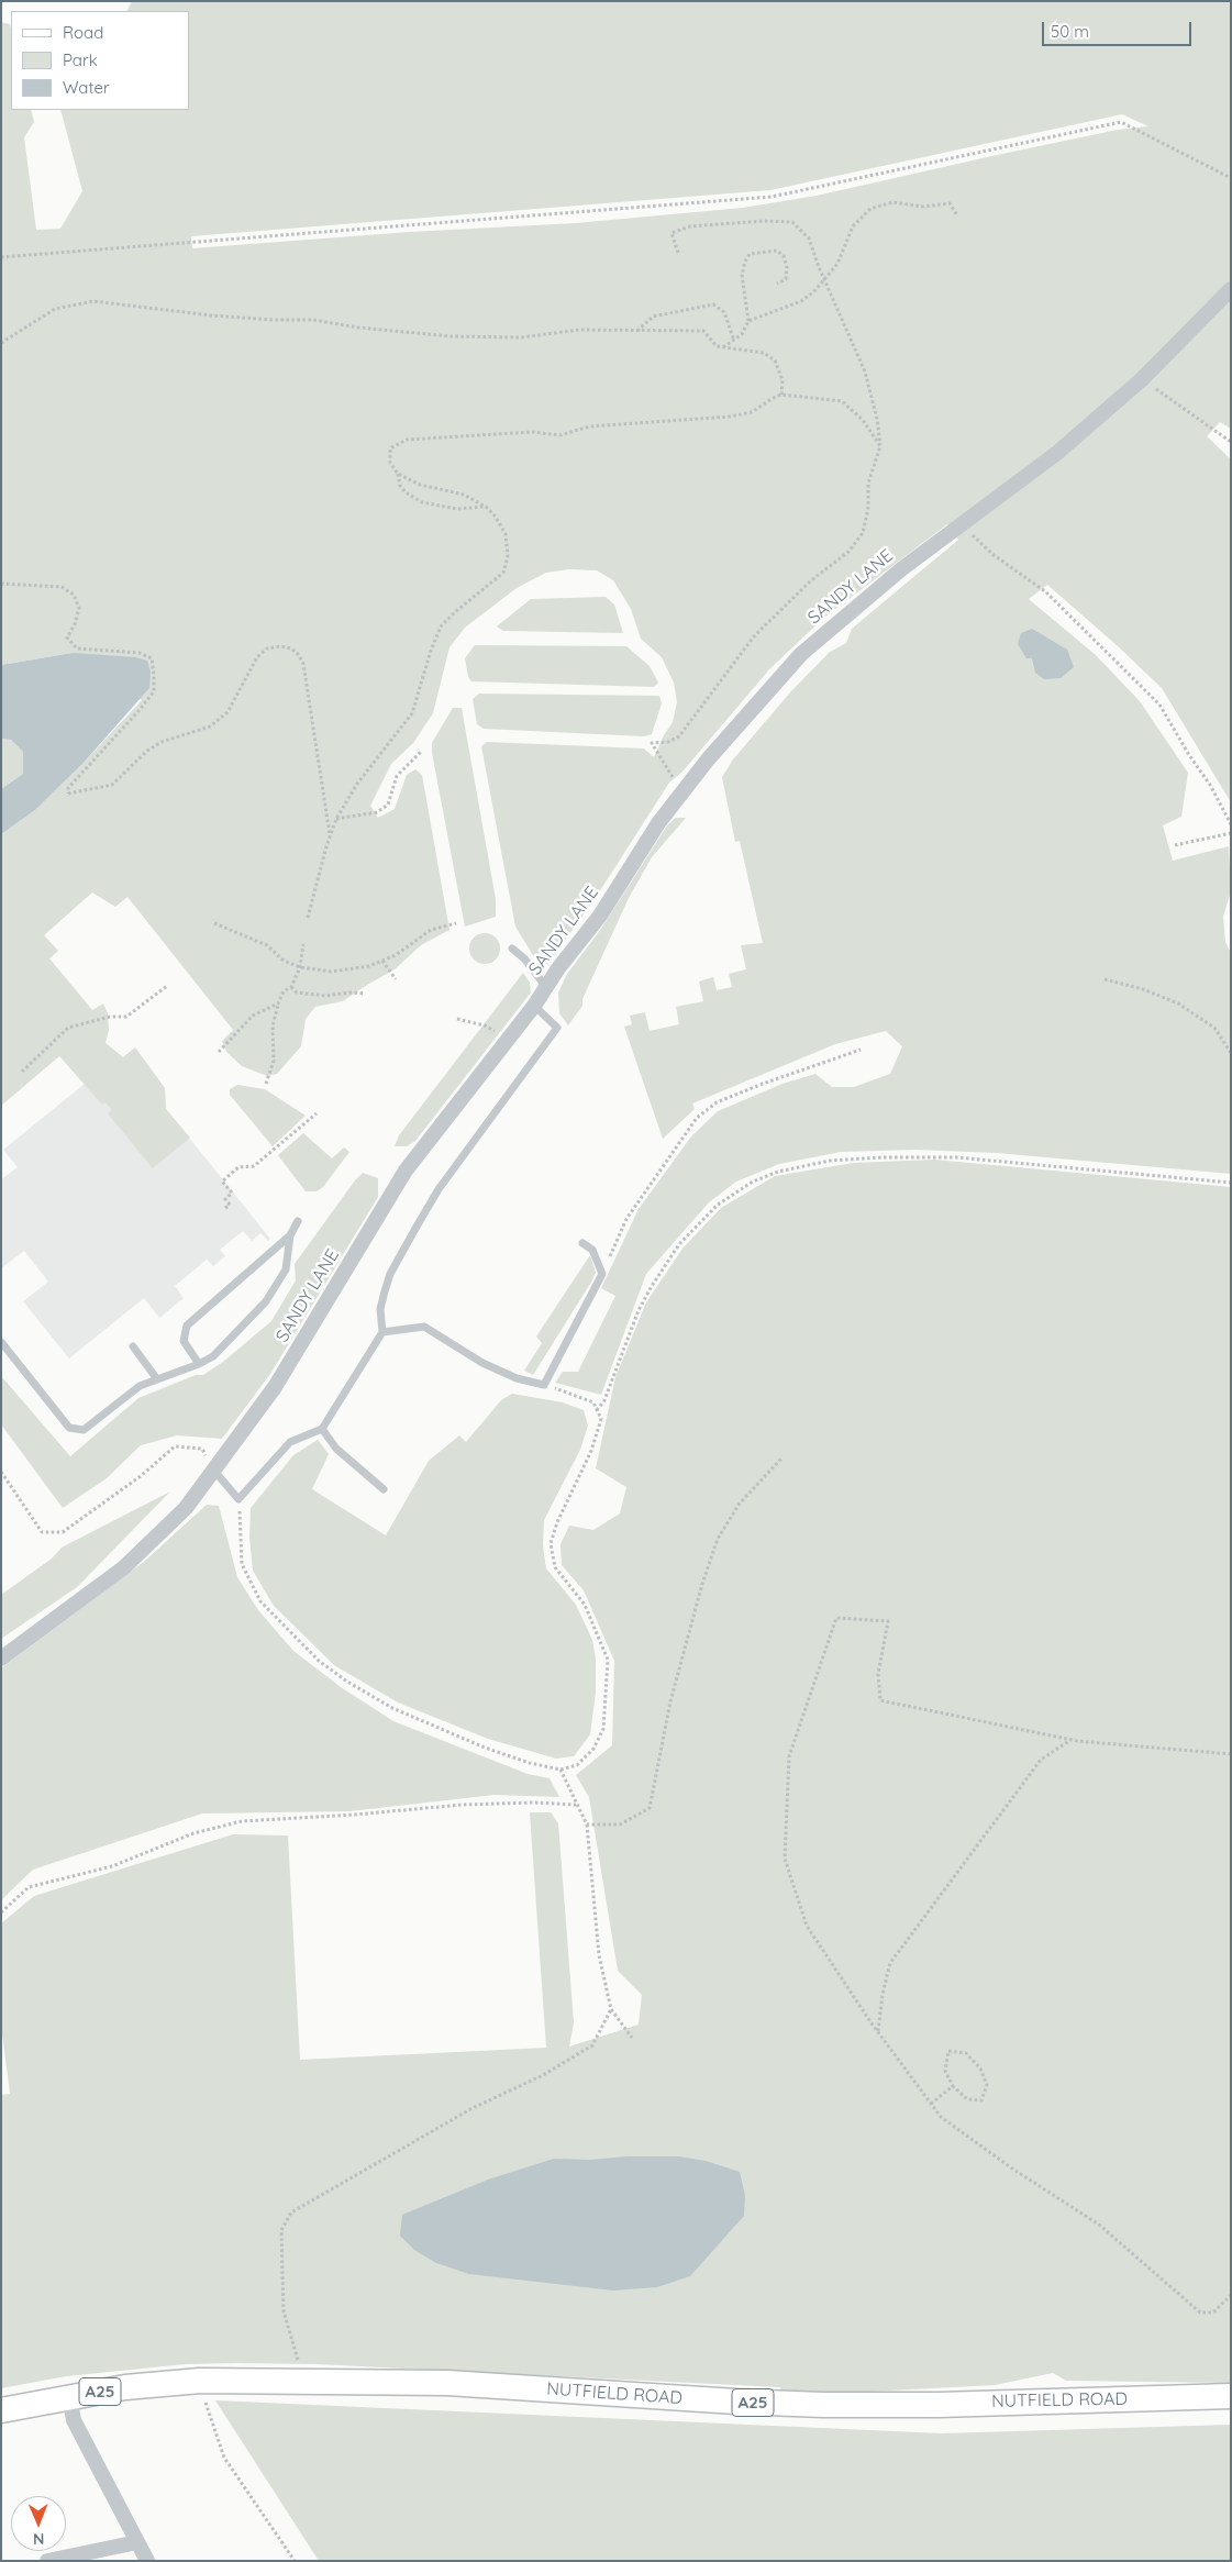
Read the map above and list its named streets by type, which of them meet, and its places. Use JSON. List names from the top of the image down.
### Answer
{
  "streets": {
    "main road": ["A25", "NUTFIELD ROAD"],
    "street": ["SANDY LANE"]
  },
  "legend": ["Road", "Park", "Water"],
  "scale_bar": "50 m",
  "north": "bottom"
}
